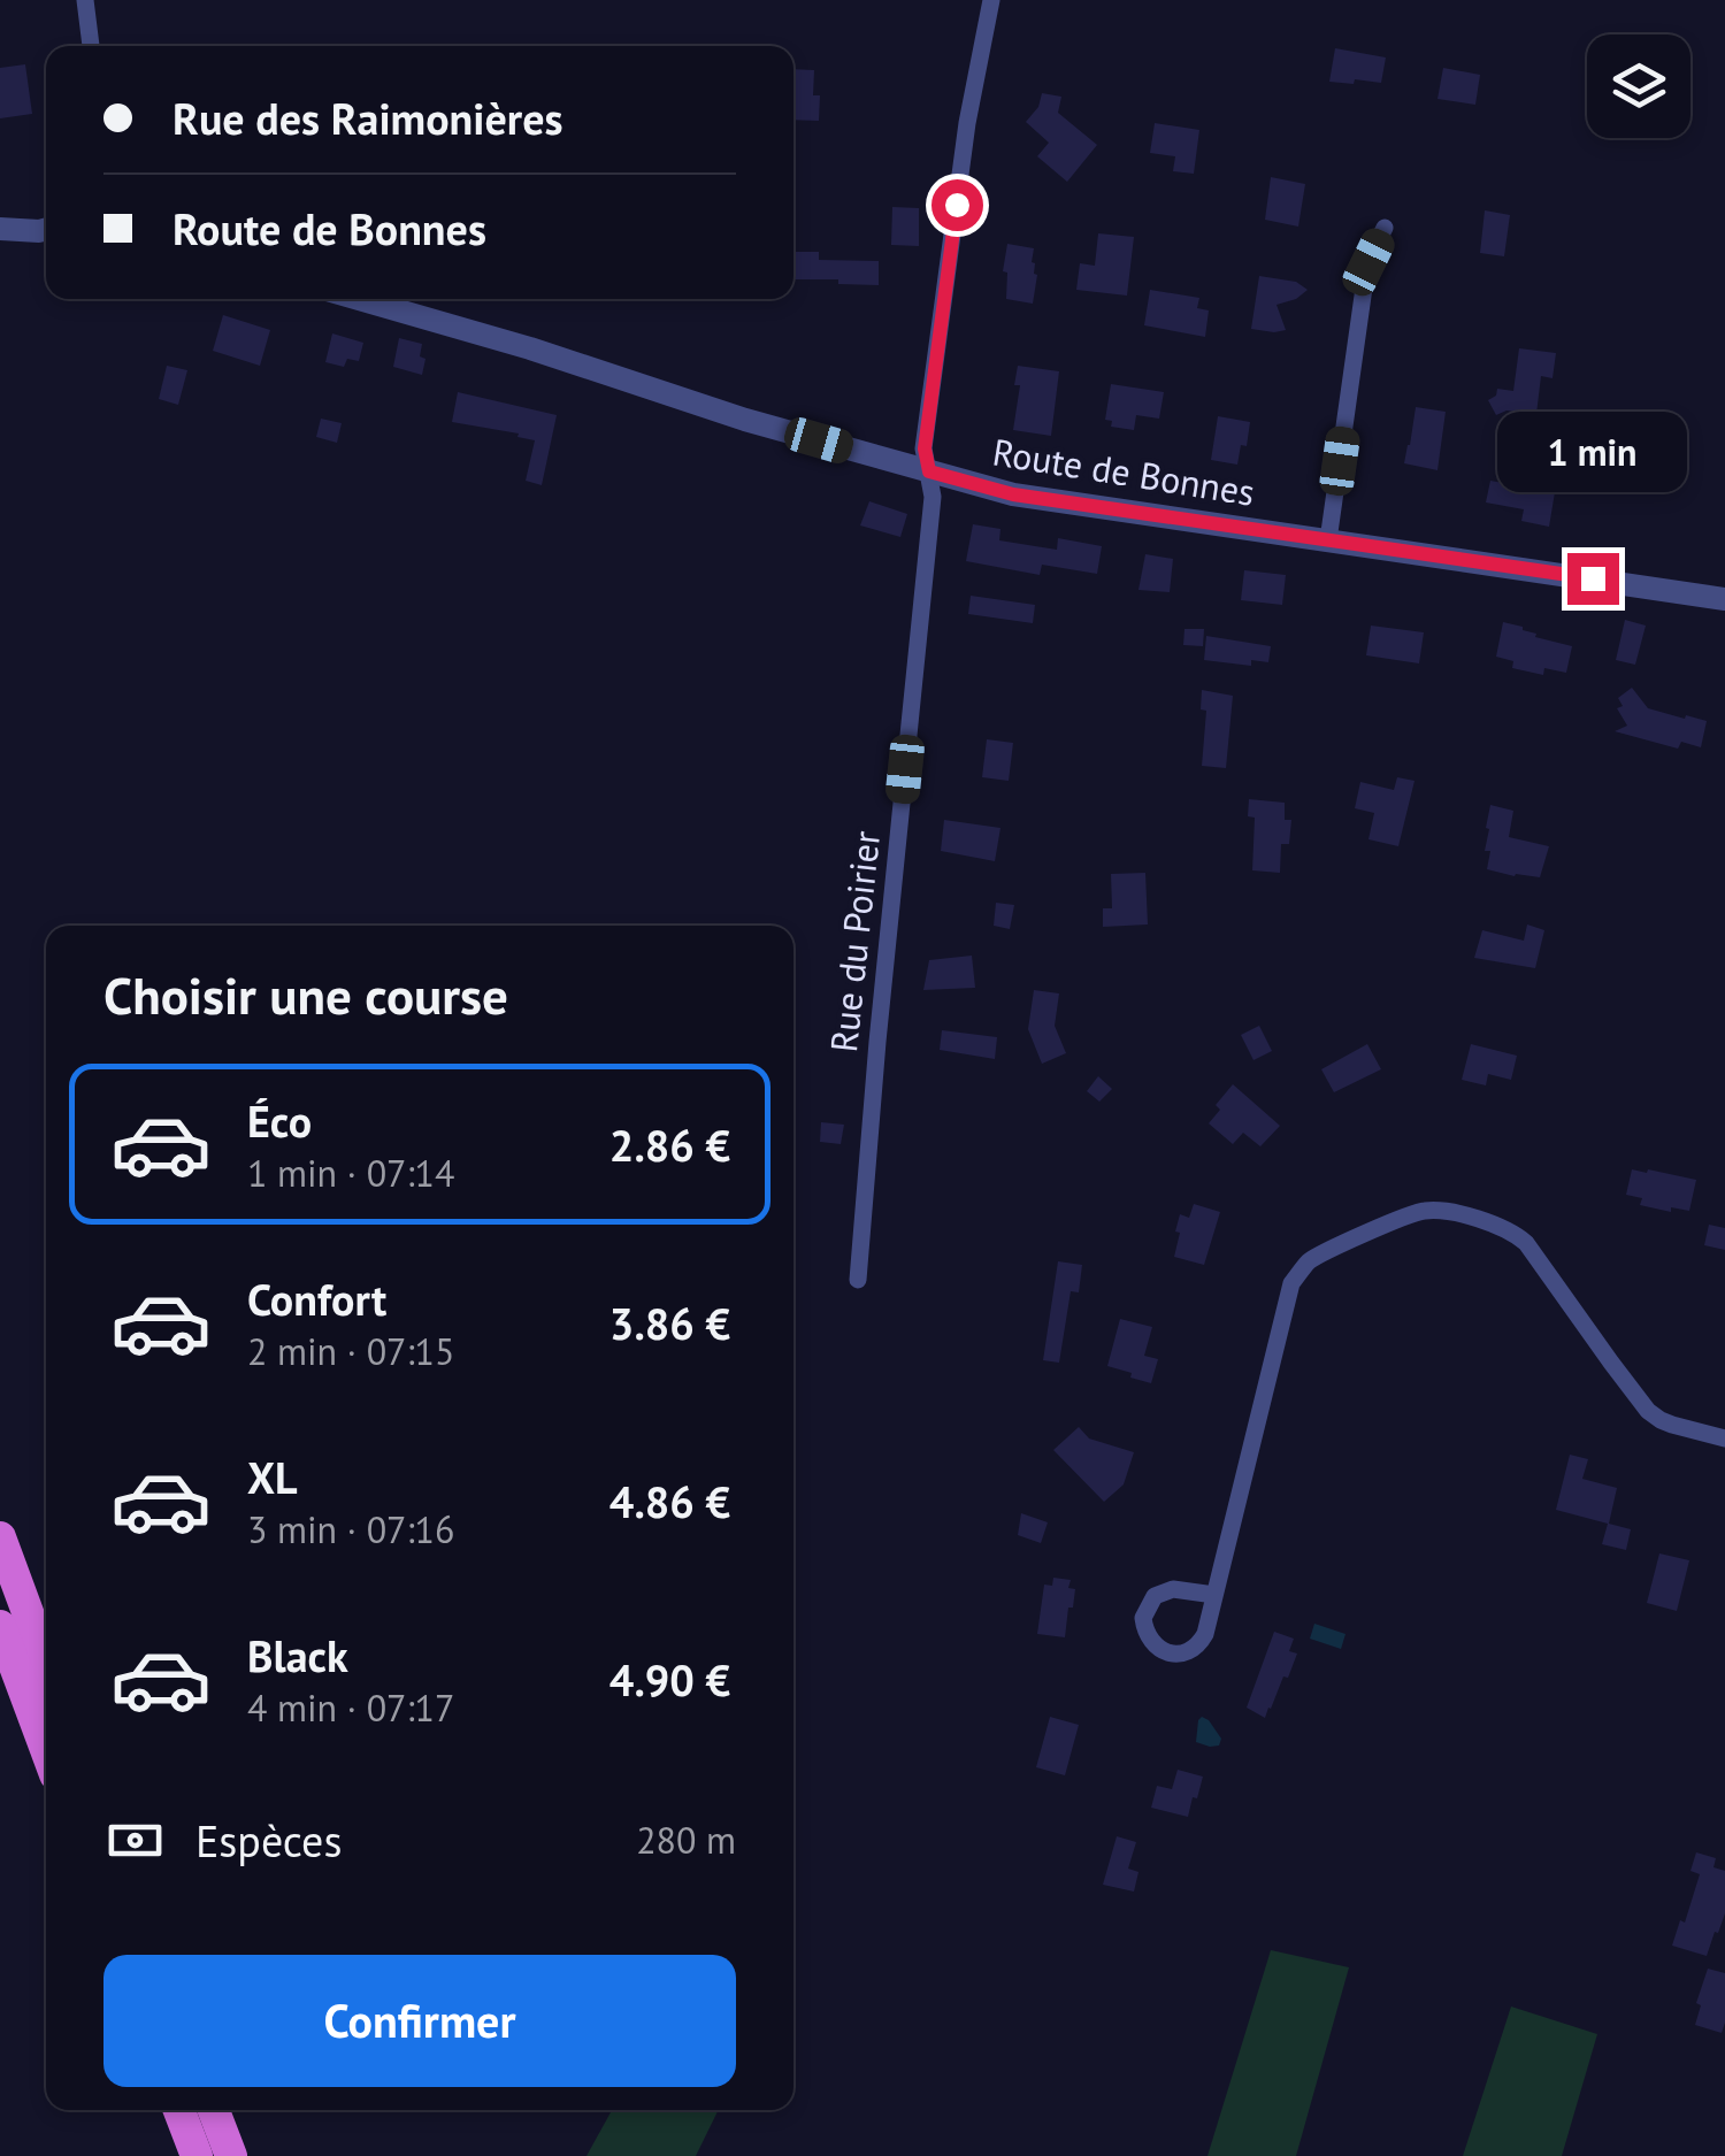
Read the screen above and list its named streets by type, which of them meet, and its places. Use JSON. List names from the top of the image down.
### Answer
{
  "streets": {
    "street": ["Route de Bonnes", "Rue du Poirier"]
  },
  "crossings": [
    ["Route de Bonnes", "Rue du Poirier"]
  ],
  "page": {
    "banner": ["Rue des Raimonières", "Route de Bonnes"],
    "bubble": "1 min",
    "heading": "Choisir une course",
    "list": [
      {
        "name": "Éco",
        "note": "1 min · 07:14",
        "value": "2.86 €"
      },
      {
        "name": "Confort",
        "note": "2 min · 07:15",
        "value": "3.86 €"
      },
      {
        "name": "XL",
        "note": "3 min · 07:16",
        "value": "4.86 €"
      },
      {
        "name": "Black",
        "note": "4 min · 07:17",
        "value": "4.90 €"
      }
    ],
    "pay": ["Espèces", "280 m"],
    "buttons": "Confirmer"
  }
}
